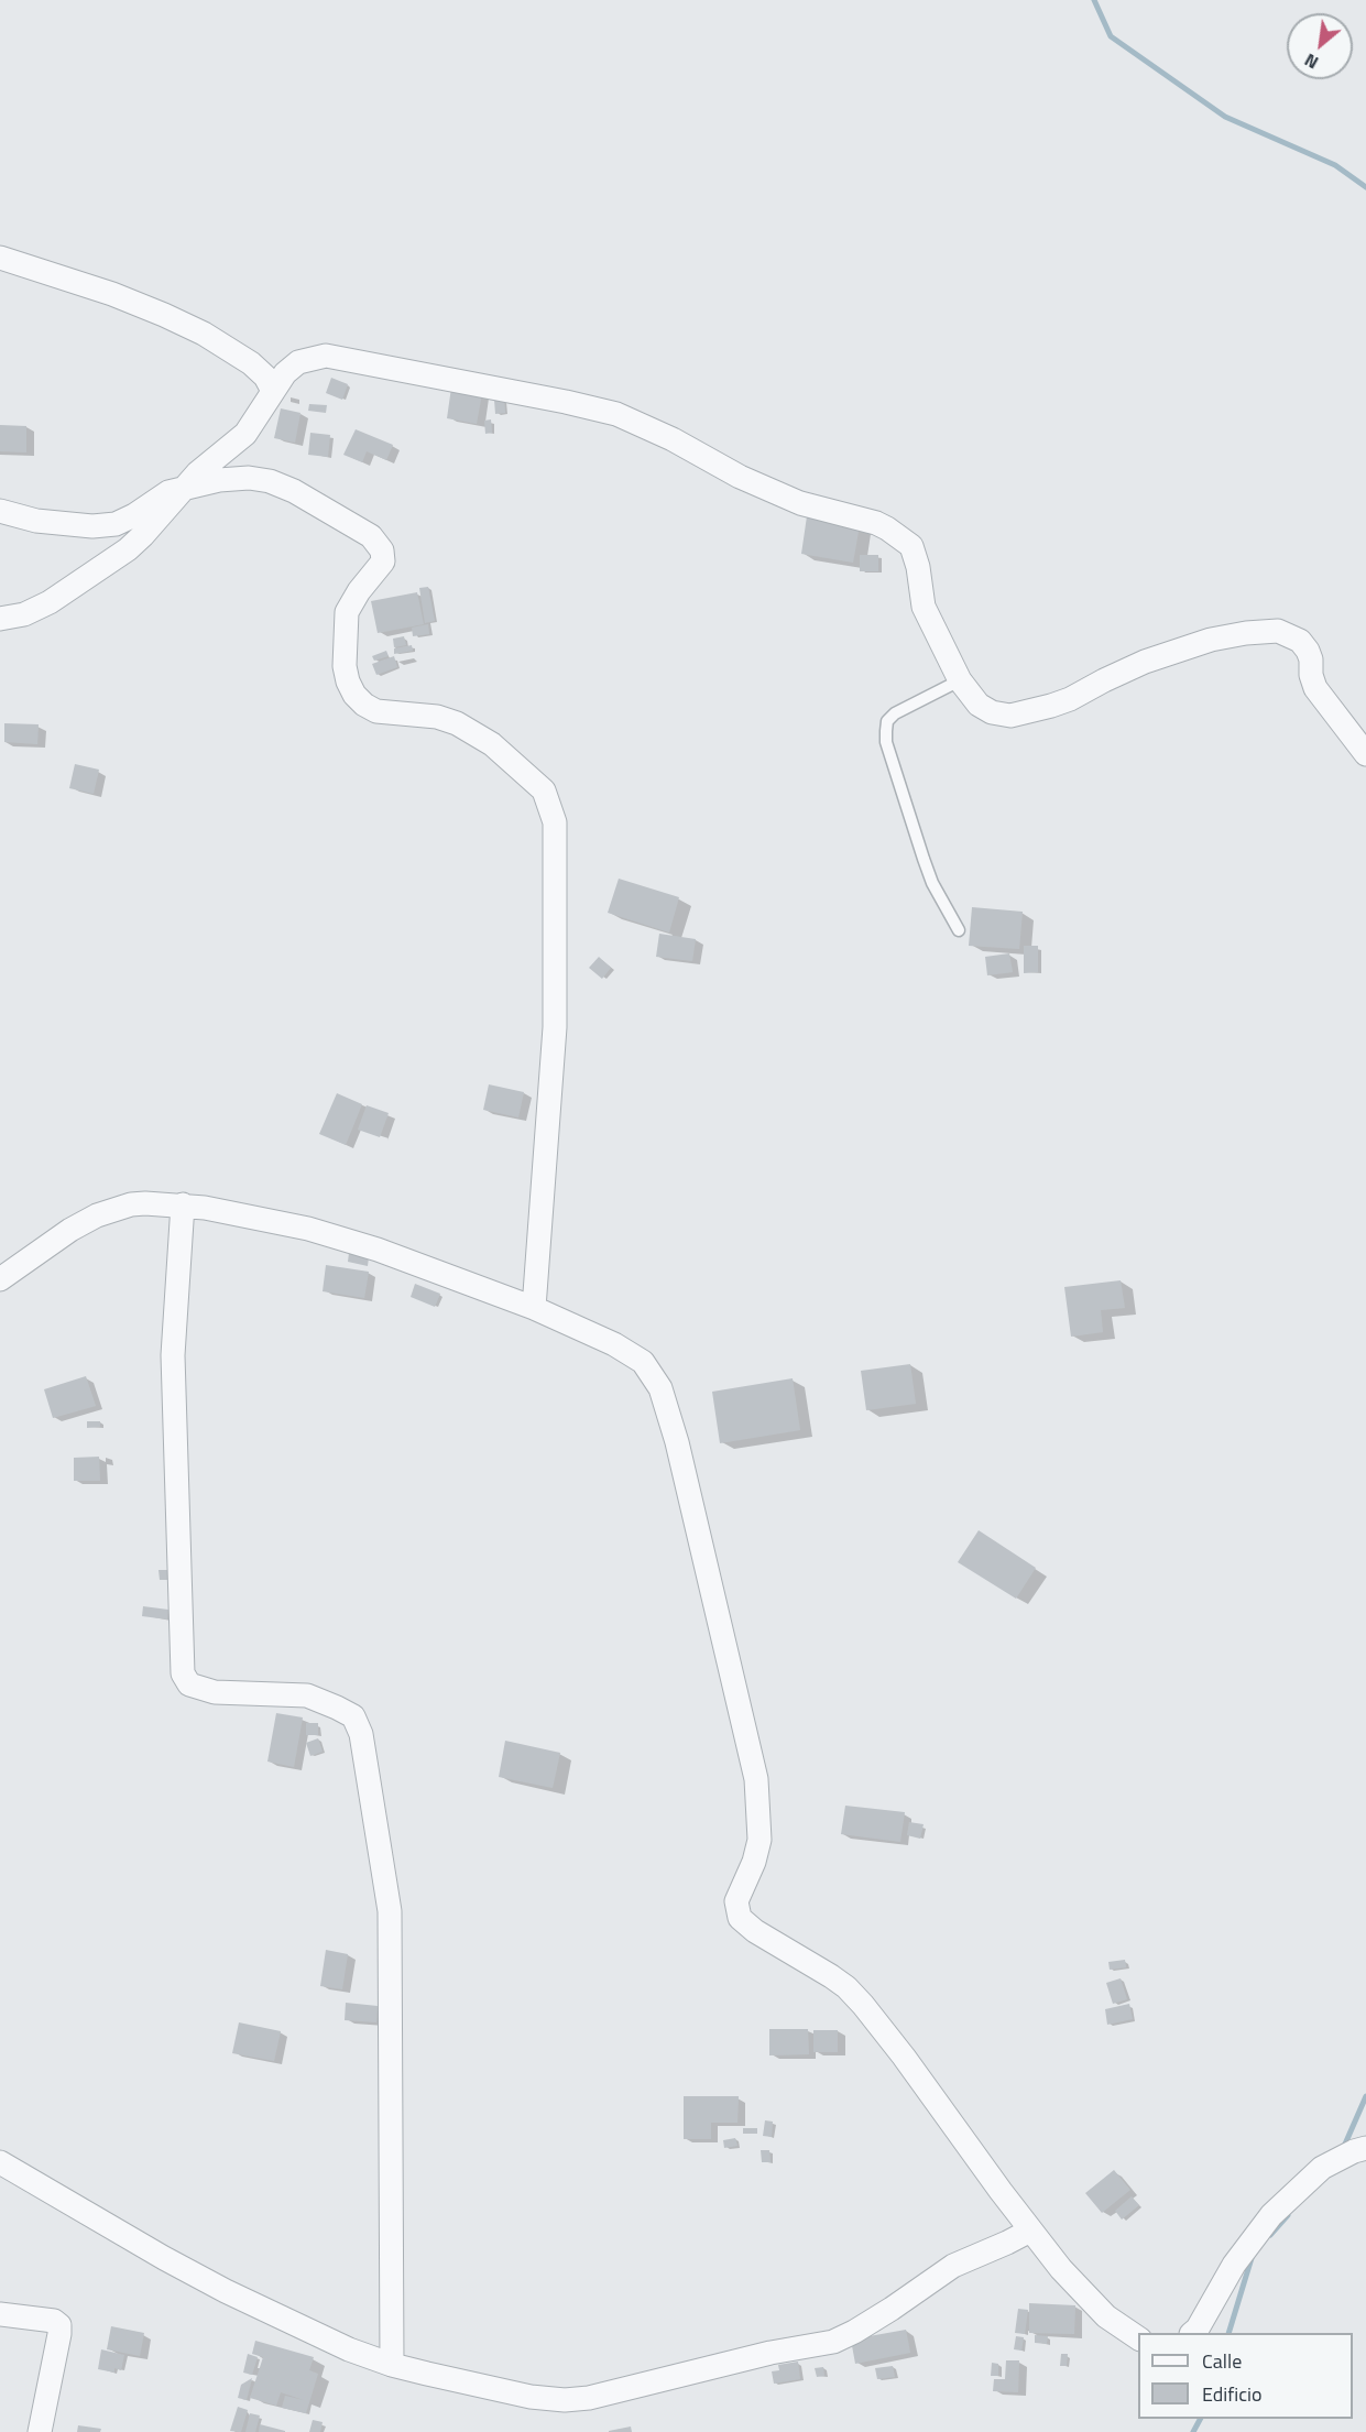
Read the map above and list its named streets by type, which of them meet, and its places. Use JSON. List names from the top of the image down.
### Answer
{
  "legend": ["Calle", "Edificio"],
  "north": "bottom left"
}
